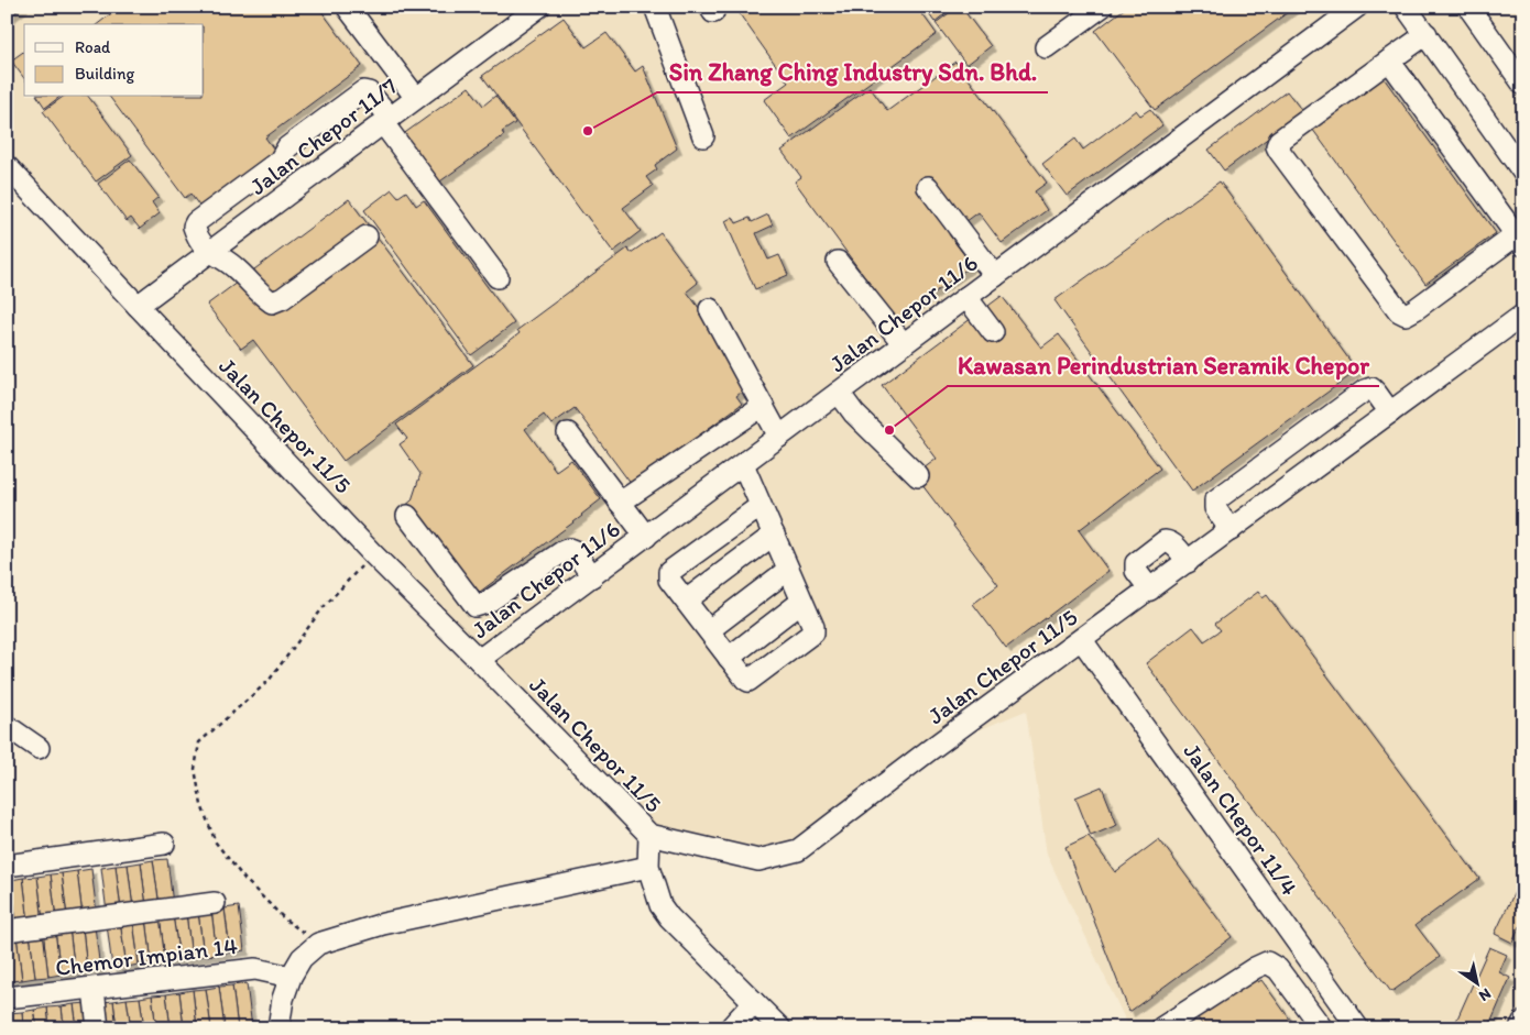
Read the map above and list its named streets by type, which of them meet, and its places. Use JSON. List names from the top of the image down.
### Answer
{
  "streets": {
    "street": [
      "Jalan Chepor 11/7",
      "Jalan Chepor 11/6",
      "Jalan Chepor 11/5",
      "Jalan Chepor 11/4",
      "Chemor Impian 14"
    ]
  },
  "crossings": [
    ["Jalan Chepor 11/7", "Jalan Chepor 11/5"],
    ["Jalan Chepor 11/6", "Jalan Chepor 11/5"],
    ["Jalan Chepor 11/5", "Jalan Chepor 11/4"]
  ],
  "places": ["Sin Zhang Ching Industry Sdn. Bhd.", "Kawasan Perindustrian Seramik Chepor"],
  "legend": ["Road", "Building"],
  "north": "bottom right"
}
